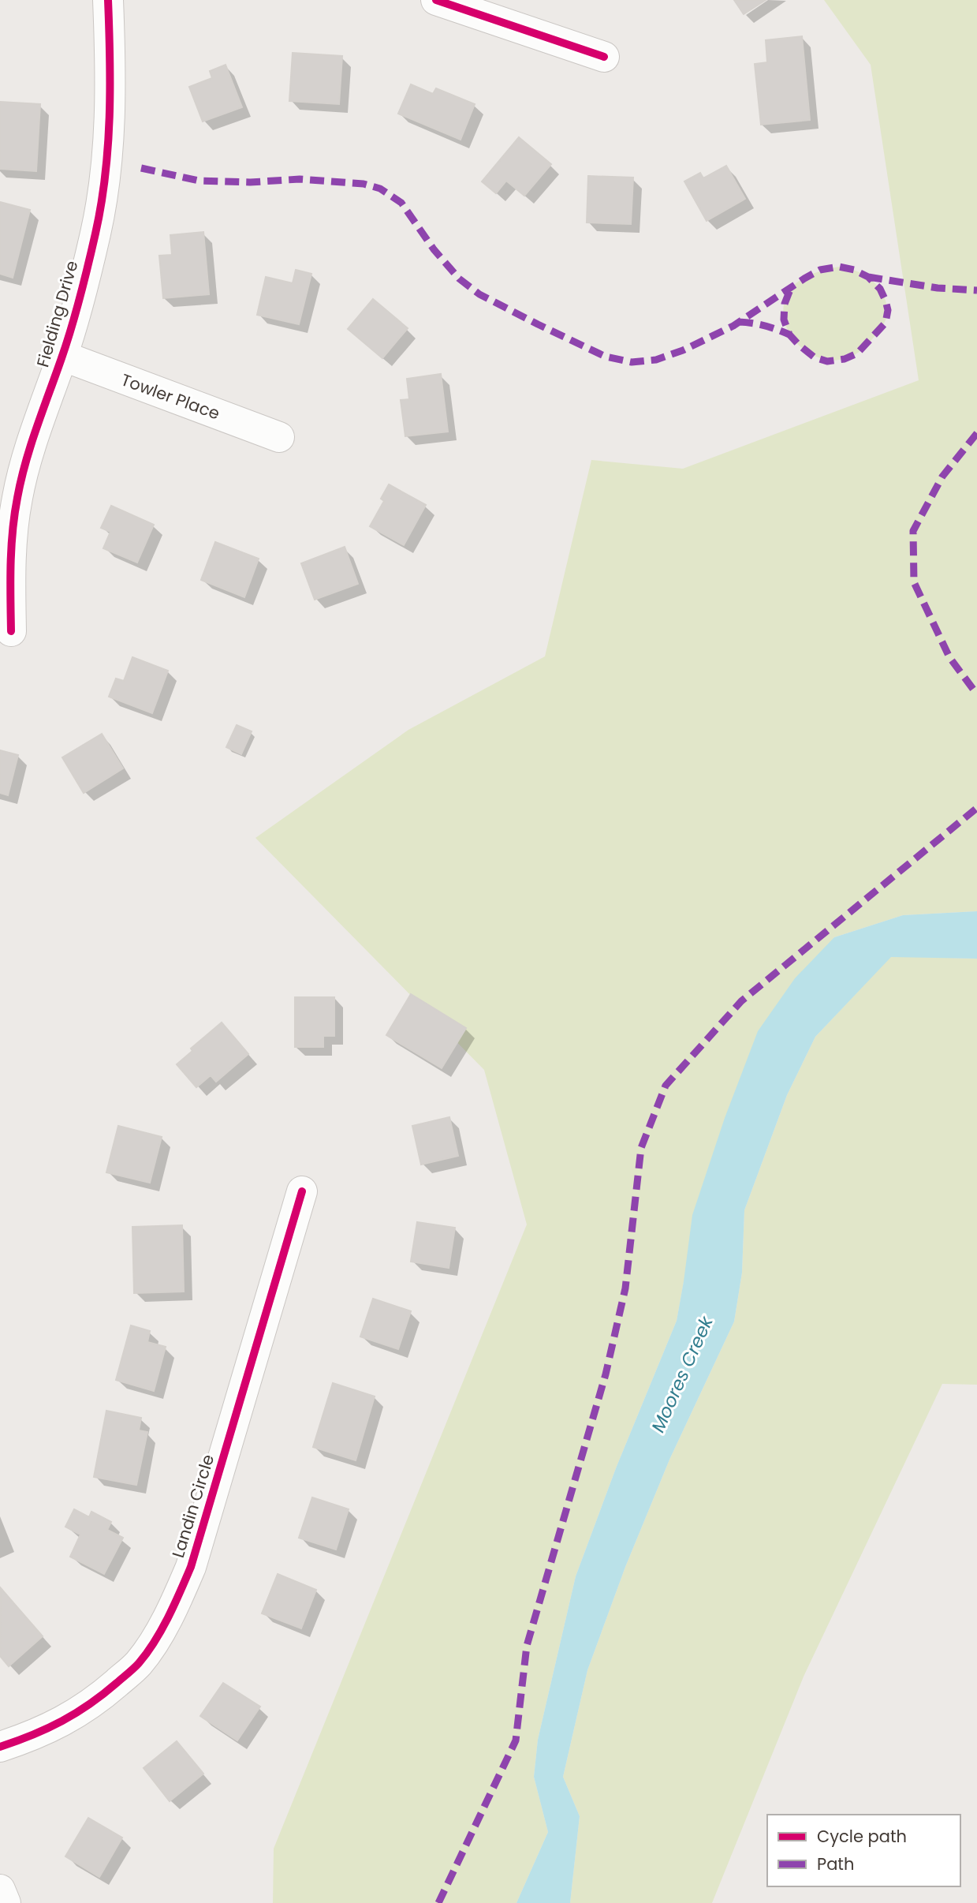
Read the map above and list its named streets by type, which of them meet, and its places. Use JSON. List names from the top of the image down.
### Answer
{
  "streets": {
    "street": ["Fielding Drive", "Towler Place", "Landin Circle"]
  },
  "crossings": [
    ["Fielding Drive", "Towler Place"]
  ],
  "water": ["Moores Creek"],
  "legend": ["Cycle path", "Path"]
}
